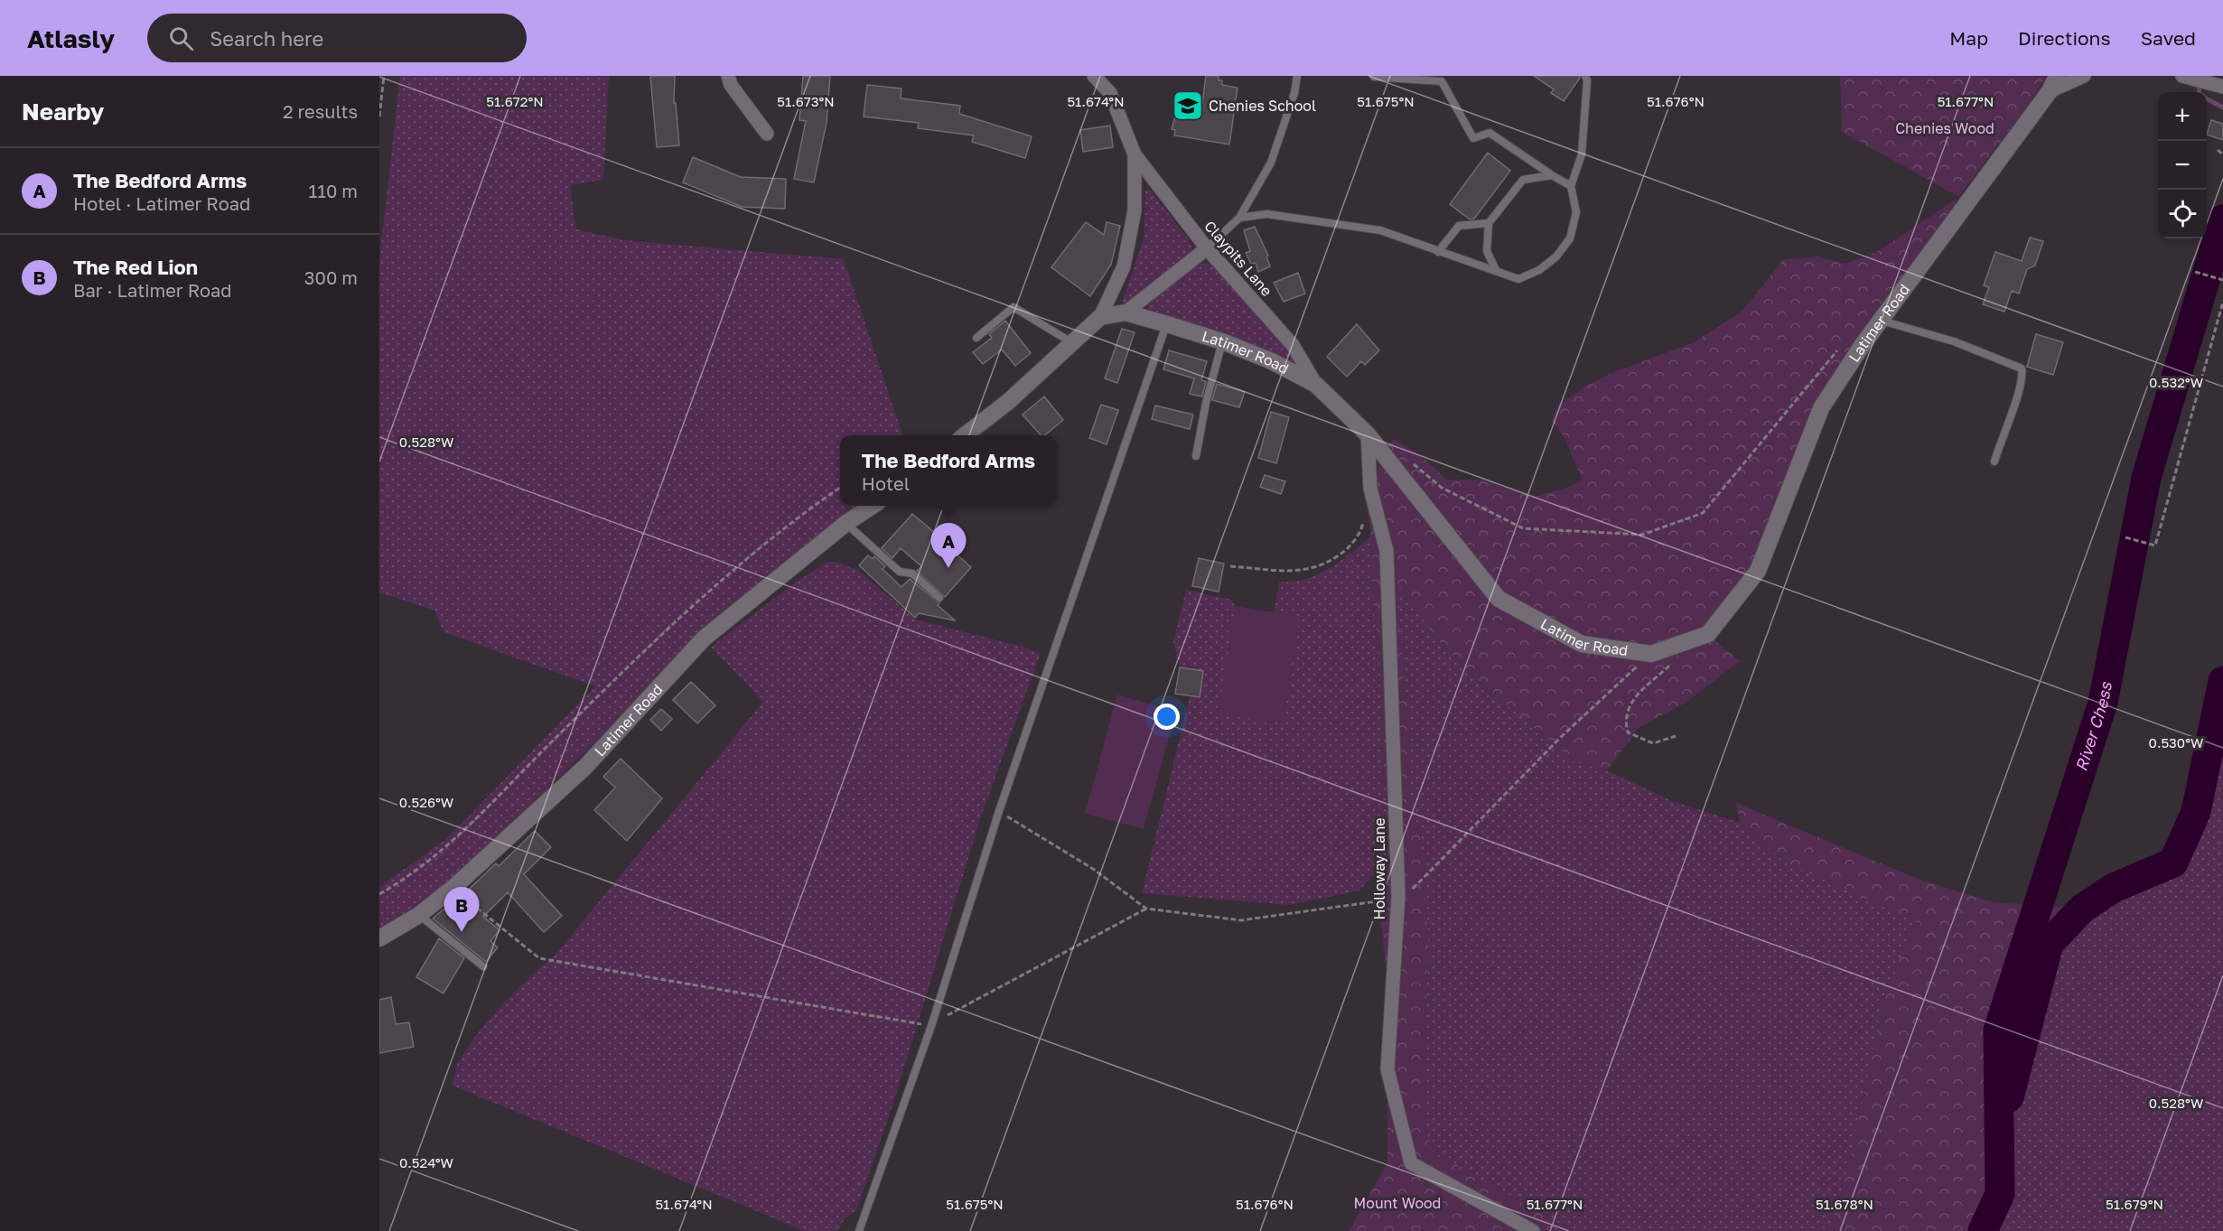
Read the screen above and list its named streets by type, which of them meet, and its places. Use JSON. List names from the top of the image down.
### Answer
{
  "streets": {
    "street": ["Claypits Lane", "Latimer Road", "Holloway Lane"]
  },
  "crossings": [
    ["Claypits Lane", "Latimer Road"],
    ["Latimer Road", "Holloway Lane"]
  ],
  "water": ["River Chess"],
  "parks": ["Chenies Wood", "Mount Wood"],
  "places": {
    "school or university": ["Chenies School"]
  },
  "page": {
    "header": "Atlasly",
    "search": "Search here",
    "nav": ["Map", "Directions", "Saved"],
    "heading": ["Nearby", "2 results"],
    "map_buttons": ["+", "−"],
    "list": [
      {
        "mark": "A",
        "name": "The Bedford Arms",
        "note": "Hotel · Latimer Road",
        "value": "110 m"
      },
      {
        "mark": "B",
        "name": "The Red Lion",
        "note": "Bar · Latimer Road",
        "value": "300 m"
      }
    ],
    "popup": ["The Bedford Arms", "Hotel"],
    "pins": ["A", "B"]
  },
  "coordinates": [
    "51.672°N",
    "51.673°N",
    "51.674°N",
    "51.675°N",
    "51.676°N",
    "51.677°N",
    "0.532°W",
    "0.528°W",
    "0.530°W",
    "0.526°W",
    "0.524°W",
    "51.678°N",
    "51.679°N"
  ]
}
